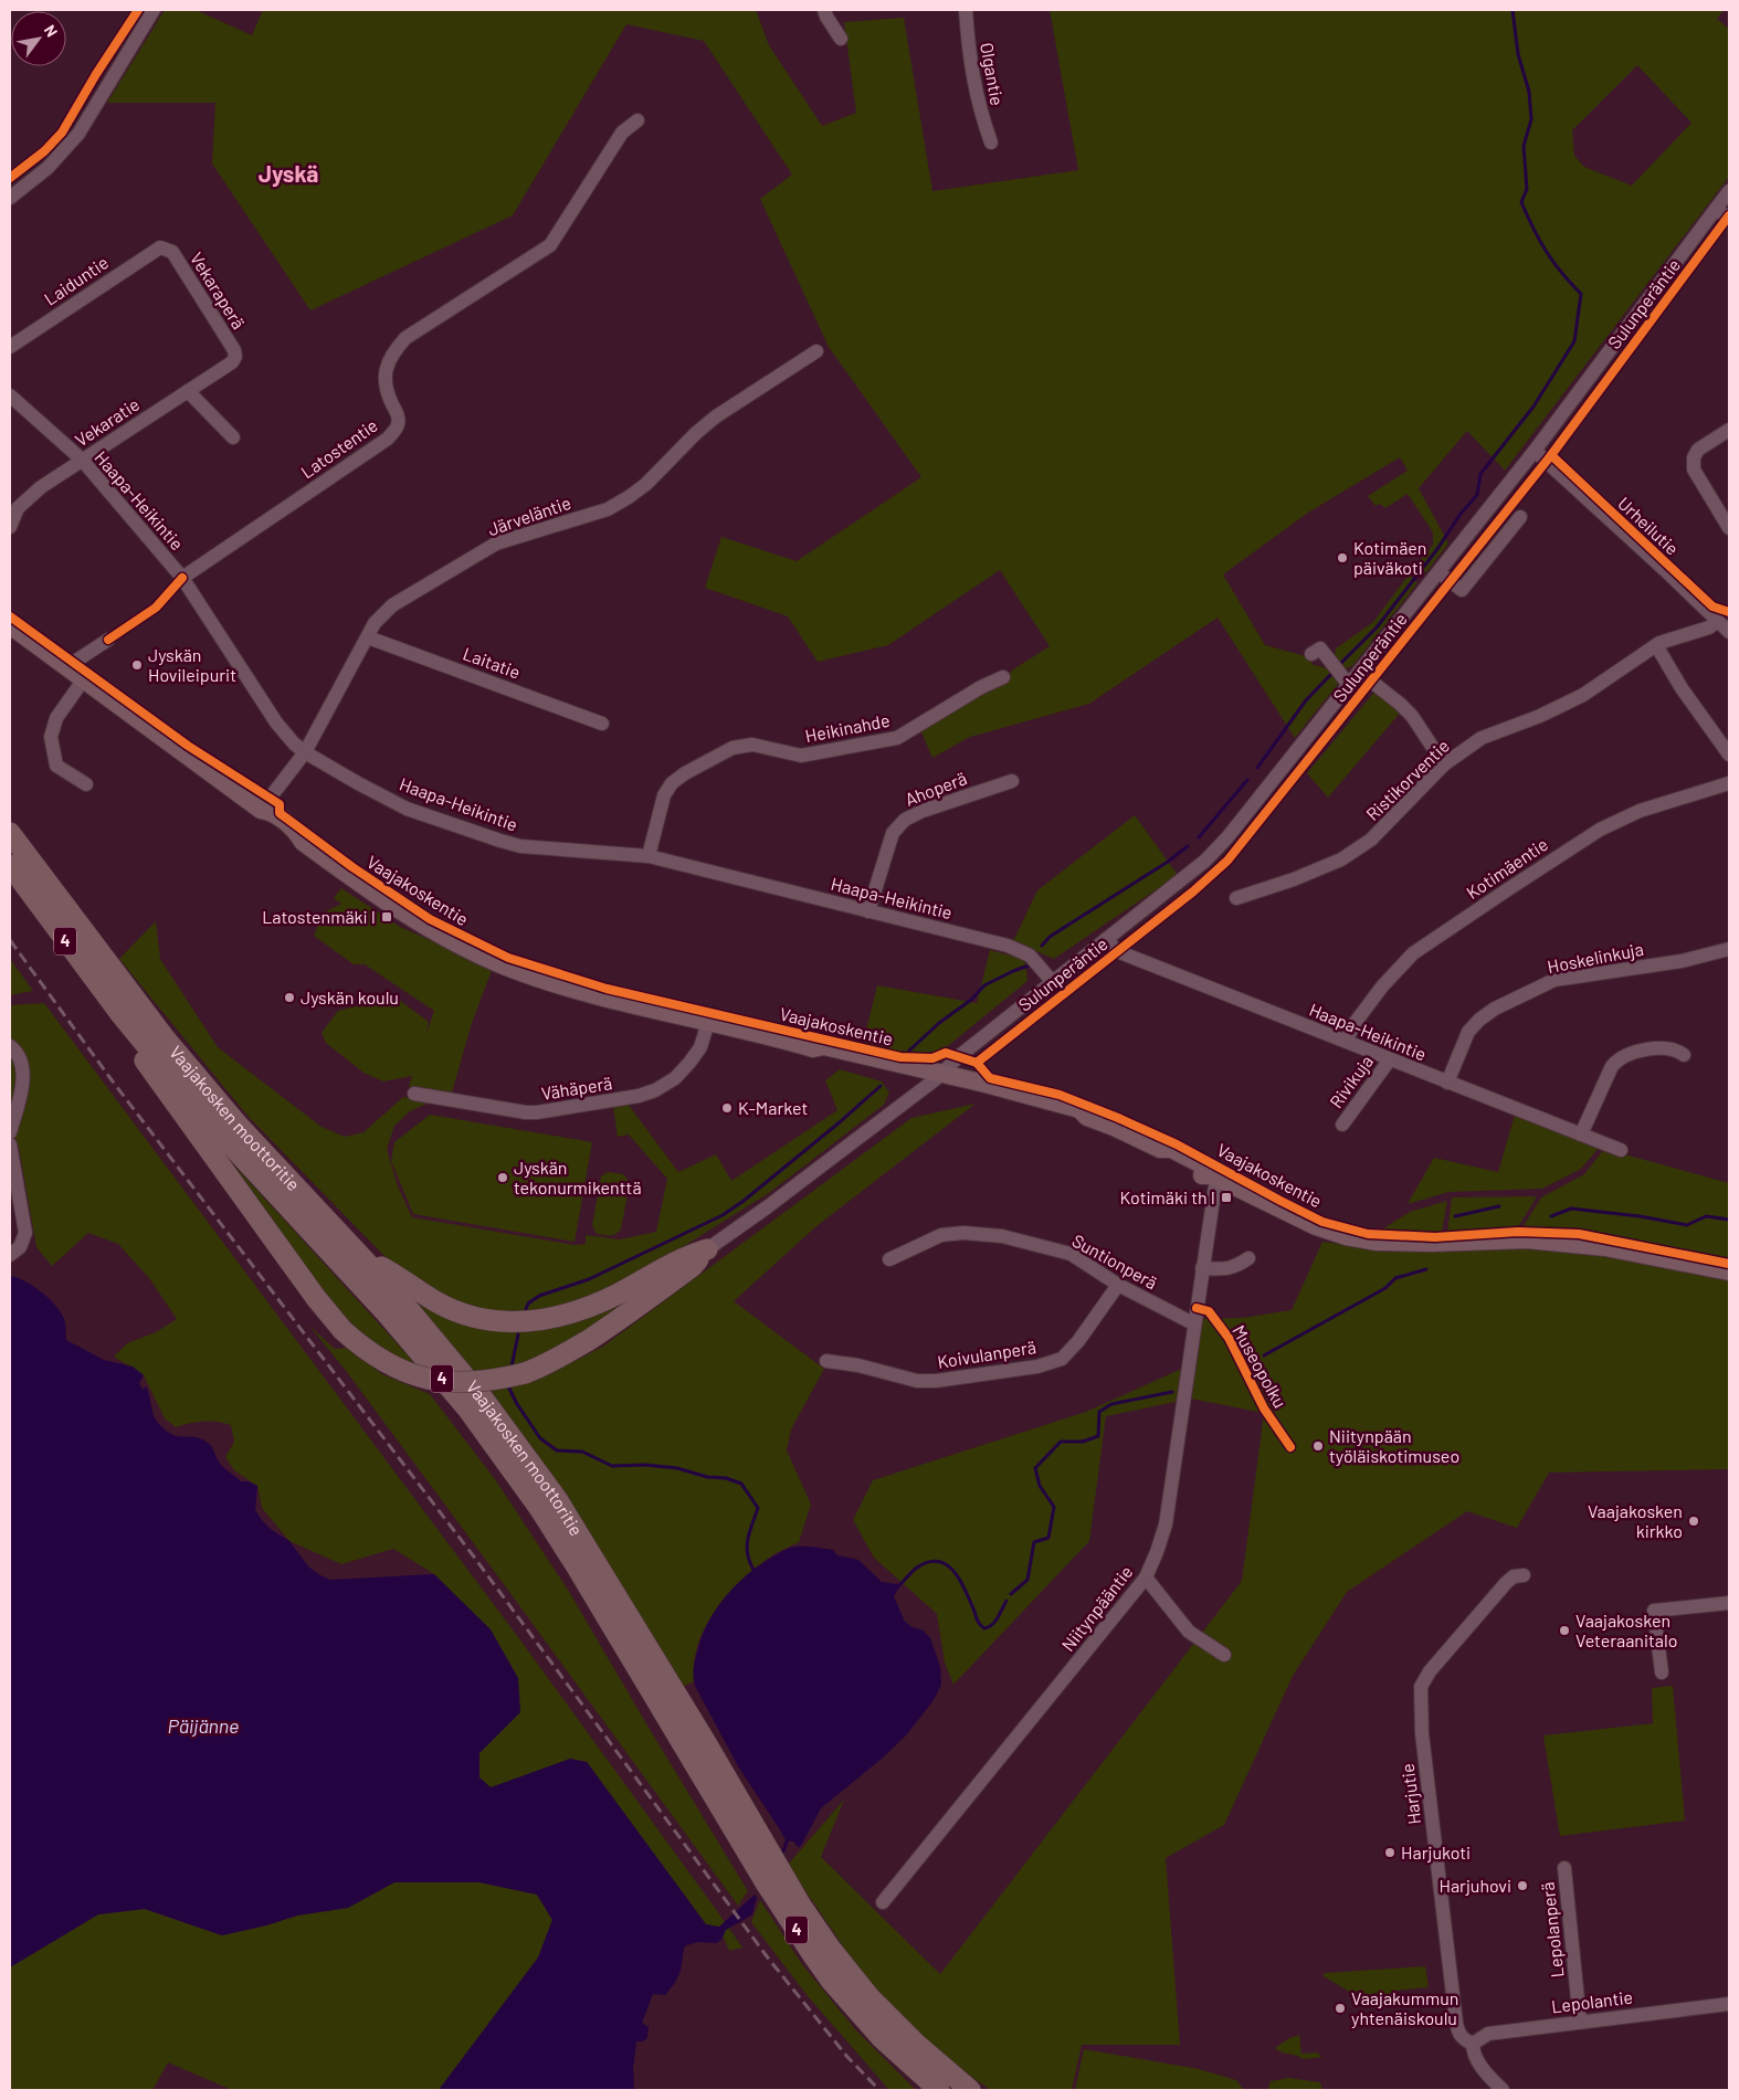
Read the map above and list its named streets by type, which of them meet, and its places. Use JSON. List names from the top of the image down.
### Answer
{
  "streets": {
    "highway": ["4", "Vaajakosken moottoritie"],
    "main road": ["Vaajakoskentie"],
    "street": [
      "Olgantie",
      "Laiduntie",
      "Vekaraperä",
      "Sulunperäntie",
      "Vekaratie",
      "Latostentie",
      "Haapa-Heikintie",
      "Järveläntie",
      "Urheilutie",
      "Laitatie",
      "Heikinahde",
      "Ristikorventie",
      "Ahoperä",
      "Kotimäentie",
      "Hoskelinkuja",
      "Rivikuja",
      "Vähäperä",
      "Suntionperä",
      "Koivulanperä",
      "Niitynpääntie",
      "Harjutie",
      "Lepolanperä",
      "Lepolantie"
    ],
    "cycle path": ["Museopolku"]
  },
  "crossings": [
    ["Laiduntie", "Vekaraperä"],
    ["Vekaraperä", "Vekaratie"],
    ["Sulunperäntie", "Haapa-Heikintie"],
    ["Sulunperäntie", "Urheilutie"],
    ["Sulunperäntie", "Vaajakoskentie"],
    ["Vekaratie", "Haapa-Heikintie"],
    ["Latostentie", "Haapa-Heikintie"],
    ["Haapa-Heikintie", "Järveläntie"],
    ["Haapa-Heikintie", "Heikinahde"],
    ["Haapa-Heikintie", "Ahoperä"],
    ["Haapa-Heikintie", "Kotimäentie"],
    ["Haapa-Heikintie", "Hoskelinkuja"],
    ["Haapa-Heikintie", "Rivikuja"],
    ["Järveläntie", "Laitatie"],
    ["Järveläntie", "Vaajakoskentie"],
    ["Urheilutie", "Ristikorventie"],
    ["Vaajakoskentie", "Vähäperä"],
    ["Vaajakoskentie", "Niitynpääntie"],
    ["Suntionperä", "Koivulanperä"],
    ["Suntionperä", "Niitynpääntie"],
    ["Harjutie", "Lepolantie"],
    ["Lepolanperä", "Lepolantie"]
  ],
  "districts": ["Jyskä"],
  "water": ["Päijänne"],
  "places": {
    "other": [
      "Kotimäen päiväkoti",
      "Jyskän Hovileipurit",
      "Jyskän koulu",
      "K-Market",
      "Jyskän tekonurmikenttä",
      "Niitynpään työläiskotimuseo",
      "Vaajakosken kirkko",
      "Vaajakosken Veteraanitalo",
      "Harjukoti",
      "Harjuhovi",
      "Vaajakummun yhtenäiskoulu"
    ],
    "transit": ["Latostenmäki I", "Kotimäki th I"]
  },
  "north": "top right"
}
